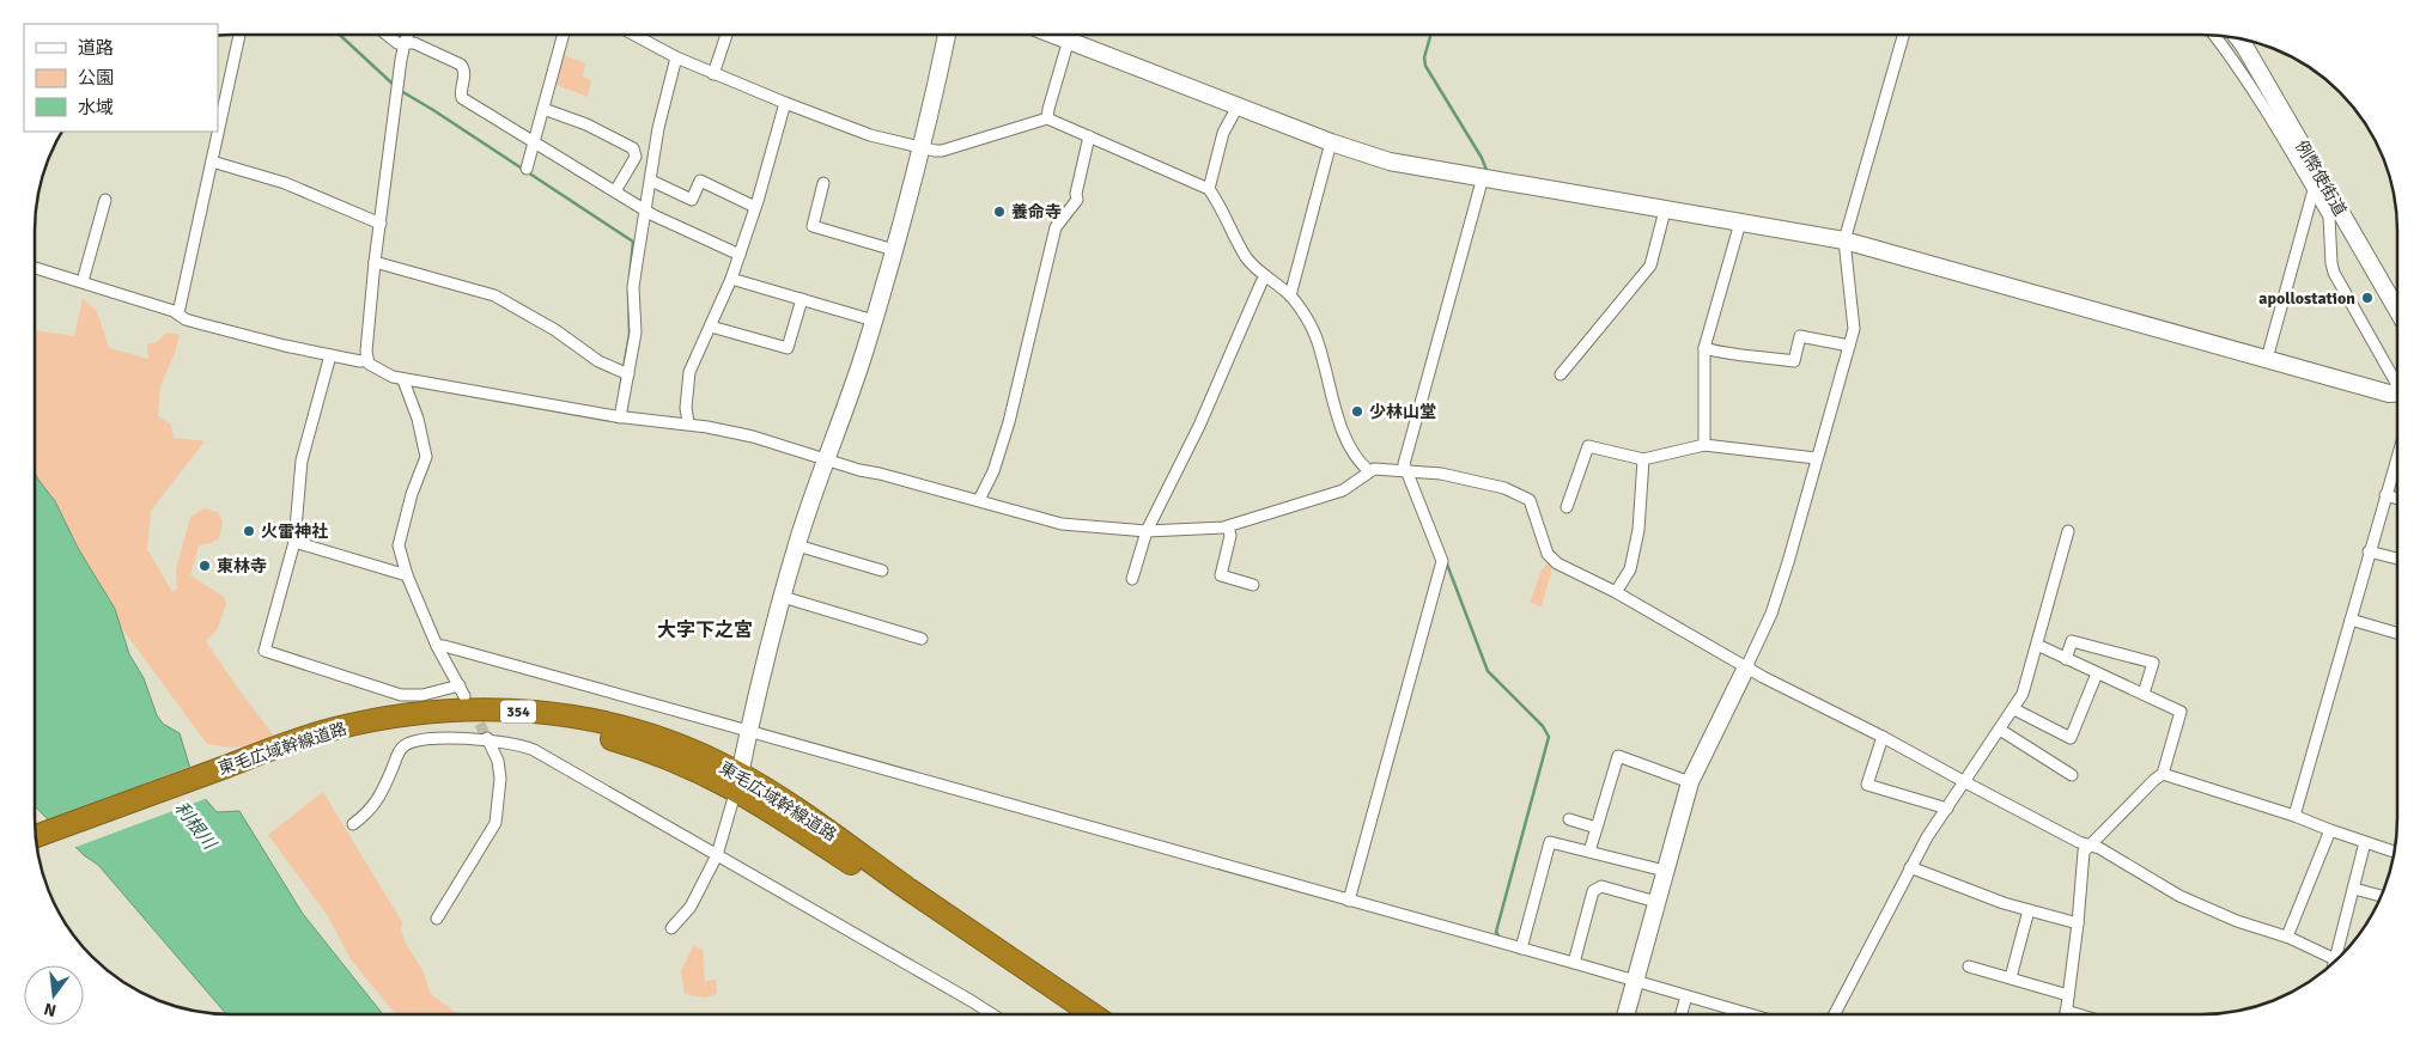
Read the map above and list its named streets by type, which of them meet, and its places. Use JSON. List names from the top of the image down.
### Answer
{
  "streets": {
    "highway": ["354", "東毛広域幹線道路"],
    "street": ["例幣使街道"]
  },
  "districts": ["大字下之宮"],
  "water": ["利根川"],
  "places": [
    "養命寺",
    "apollostation",
    "少林山堂",
    "火雷神社",
    "東林寺"
  ],
  "legend": ["道路", "公園", "水域"],
  "north": "bottom"
}
